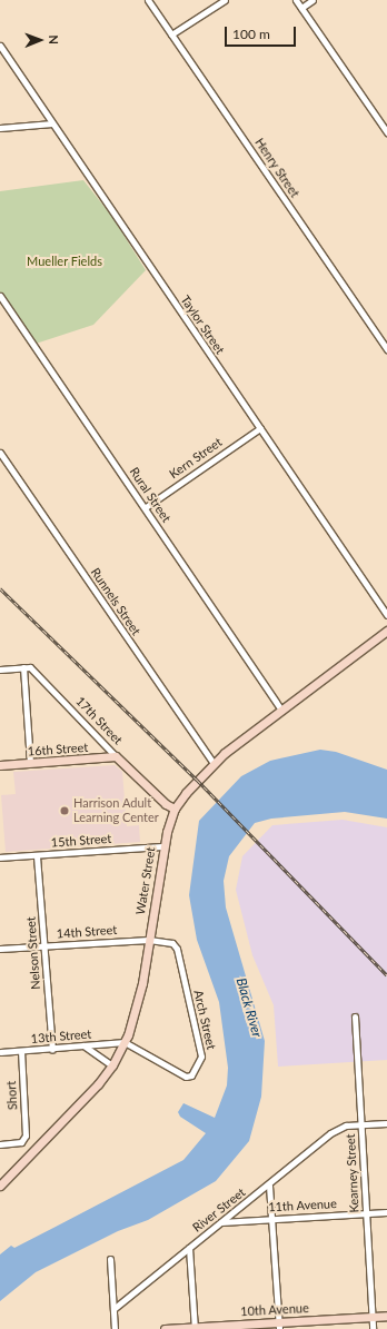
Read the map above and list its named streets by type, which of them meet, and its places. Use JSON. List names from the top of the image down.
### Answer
{
  "streets": {
    "street": [
      "Henry Street",
      "Taylor Street",
      "Kern Street",
      "Rural Street",
      "Runnels Street",
      "17th Street",
      "16th Street",
      "15th Street",
      "Water Street",
      "14th Street",
      "Nelson Street",
      "Arch Street",
      "13th Street",
      "Short",
      "Kearney Street",
      "11th Avenue",
      "River Street",
      "10th Avenue"
    ]
  },
  "crossings": [
    ["Taylor Street", "Kern Street"],
    ["Kern Street", "Rural Street"],
    ["Rural Street", "Water Street"],
    ["Runnels Street", "Water Street"],
    ["17th Street", "16th Street"],
    ["17th Street", "Water Street"],
    ["15th Street", "Water Street"],
    ["15th Street", "Nelson Street"],
    ["Water Street", "14th Street"],
    ["Water Street", "Arch Street"],
    ["Water Street", "13th Street"],
    ["14th Street", "Nelson Street"],
    ["14th Street", "Arch Street"],
    ["Nelson Street", "13th Street"],
    ["Arch Street", "13th Street"],
    ["13th Street", "Short"],
    ["Kearney Street", "11th Avenue"],
    ["Kearney Street", "River Street"],
    ["Kearney Street", "10th Avenue"],
    ["11th Avenue", "River Street"]
  ],
  "water": ["Black River"],
  "parks": ["Mueller Fields"],
  "places": ["Harrison Adult Learning Center"],
  "scale_bar": "100 m",
  "north": "right"
}
